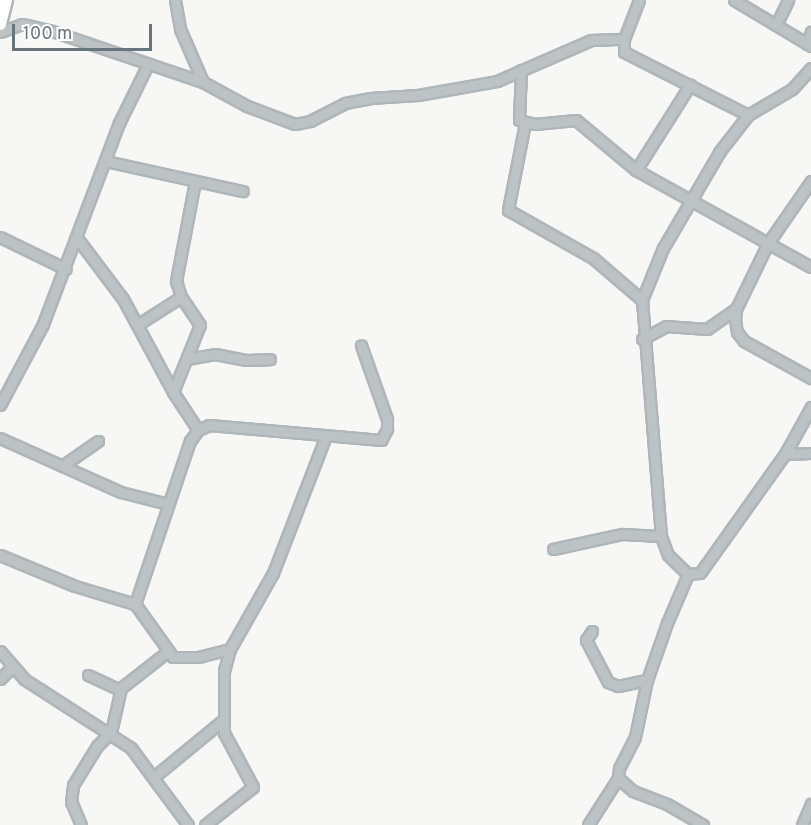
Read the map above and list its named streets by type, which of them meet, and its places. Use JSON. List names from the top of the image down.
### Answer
{
  "scale_bar": "100 m"
}
